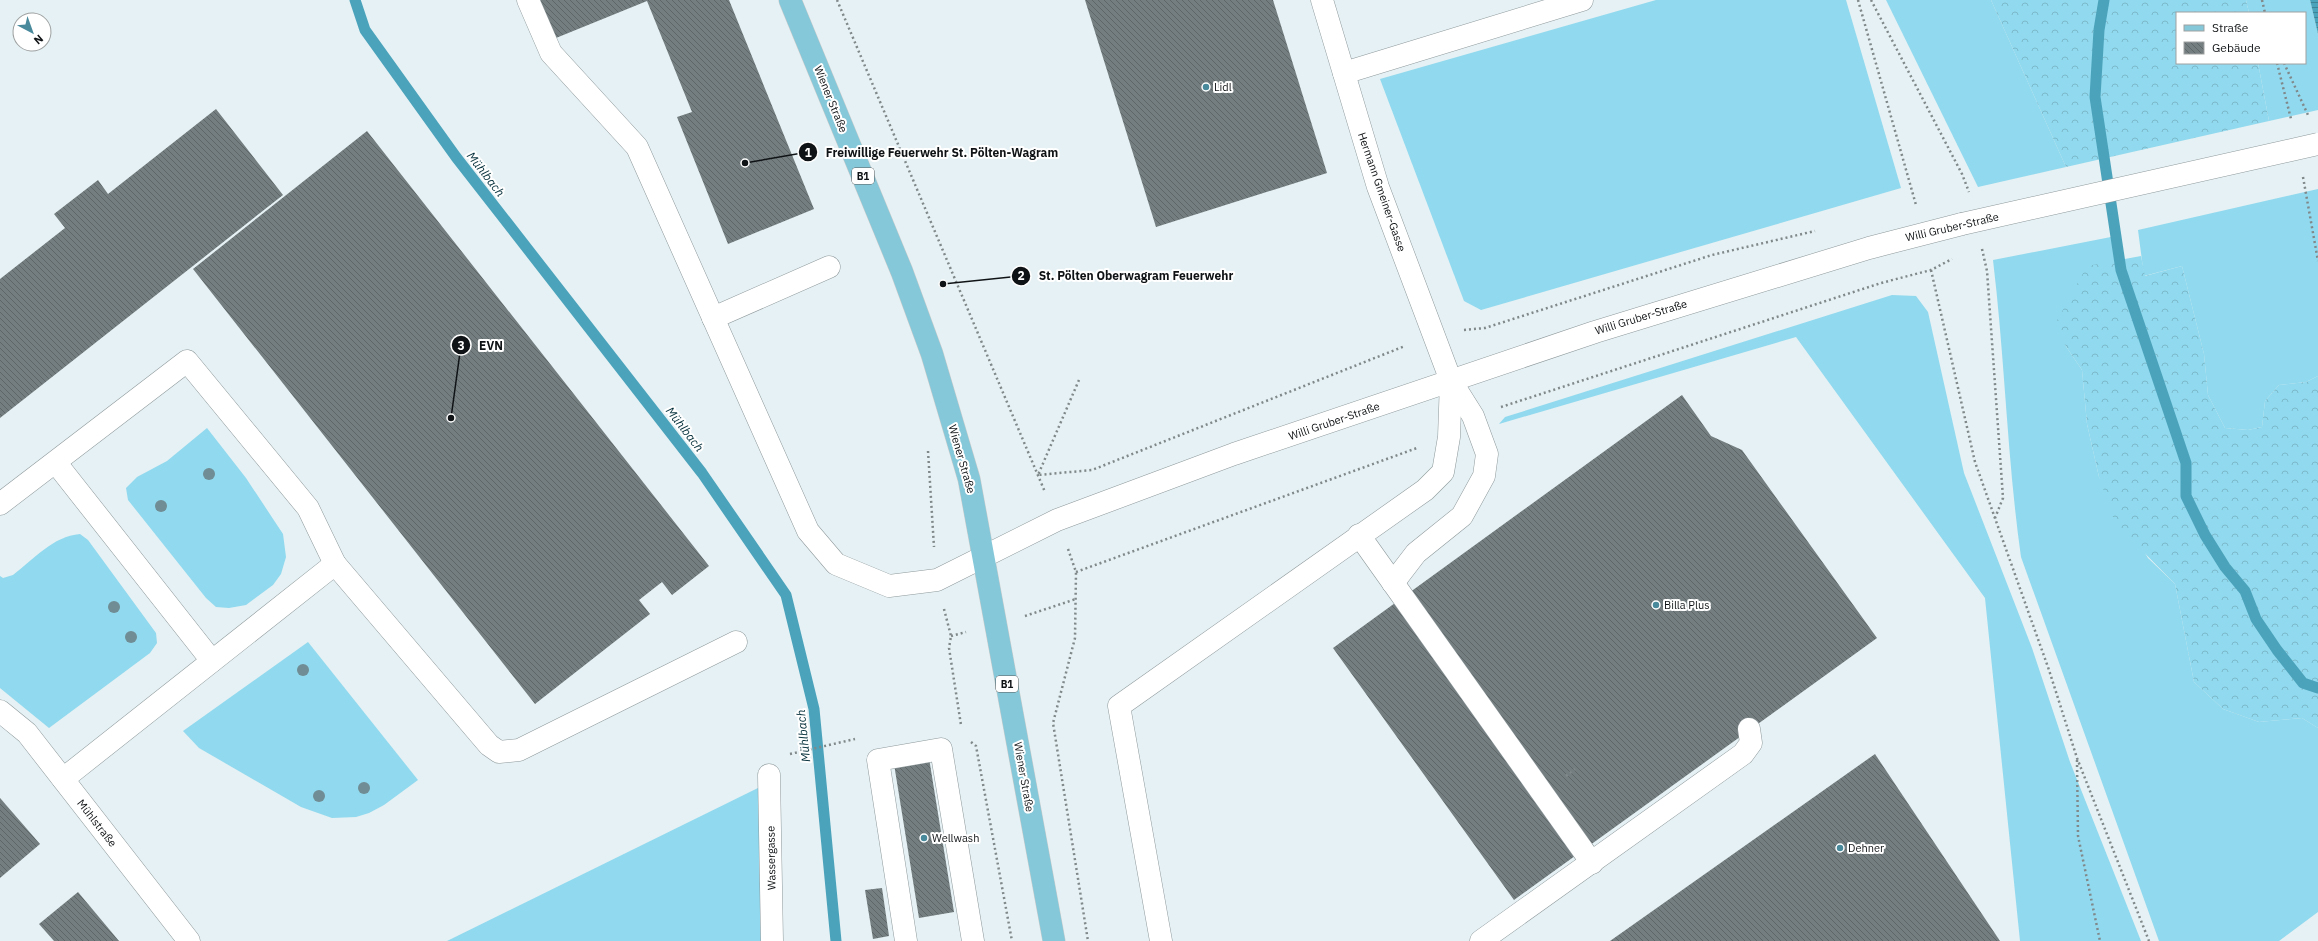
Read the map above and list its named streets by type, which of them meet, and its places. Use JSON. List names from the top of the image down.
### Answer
{
  "streets": {
    "main road": ["Wiener Straße", "B1"],
    "street": [
      "Hermann Gmeiner-Gasse",
      "Willi Gruber-Straße",
      "Mühlstraße",
      "Wassergasse"
    ]
  },
  "crossings": [
    ["Wiener Straße", "Willi Gruber-Straße"],
    ["Hermann Gmeiner-Gasse", "Willi Gruber-Straße"]
  ],
  "water": ["Mühlbach"],
  "places": [
    "Lidl",
    "Freiwillige Feuerwehr St. Pölten-Wagram",
    "St. Pölten Oberwagram Feuerwehr",
    "EVN",
    "Billa Plus",
    "Wellwash",
    "Dehner"
  ],
  "legend": ["Straße", "Gebäude"],
  "north": "bottom right"
}
